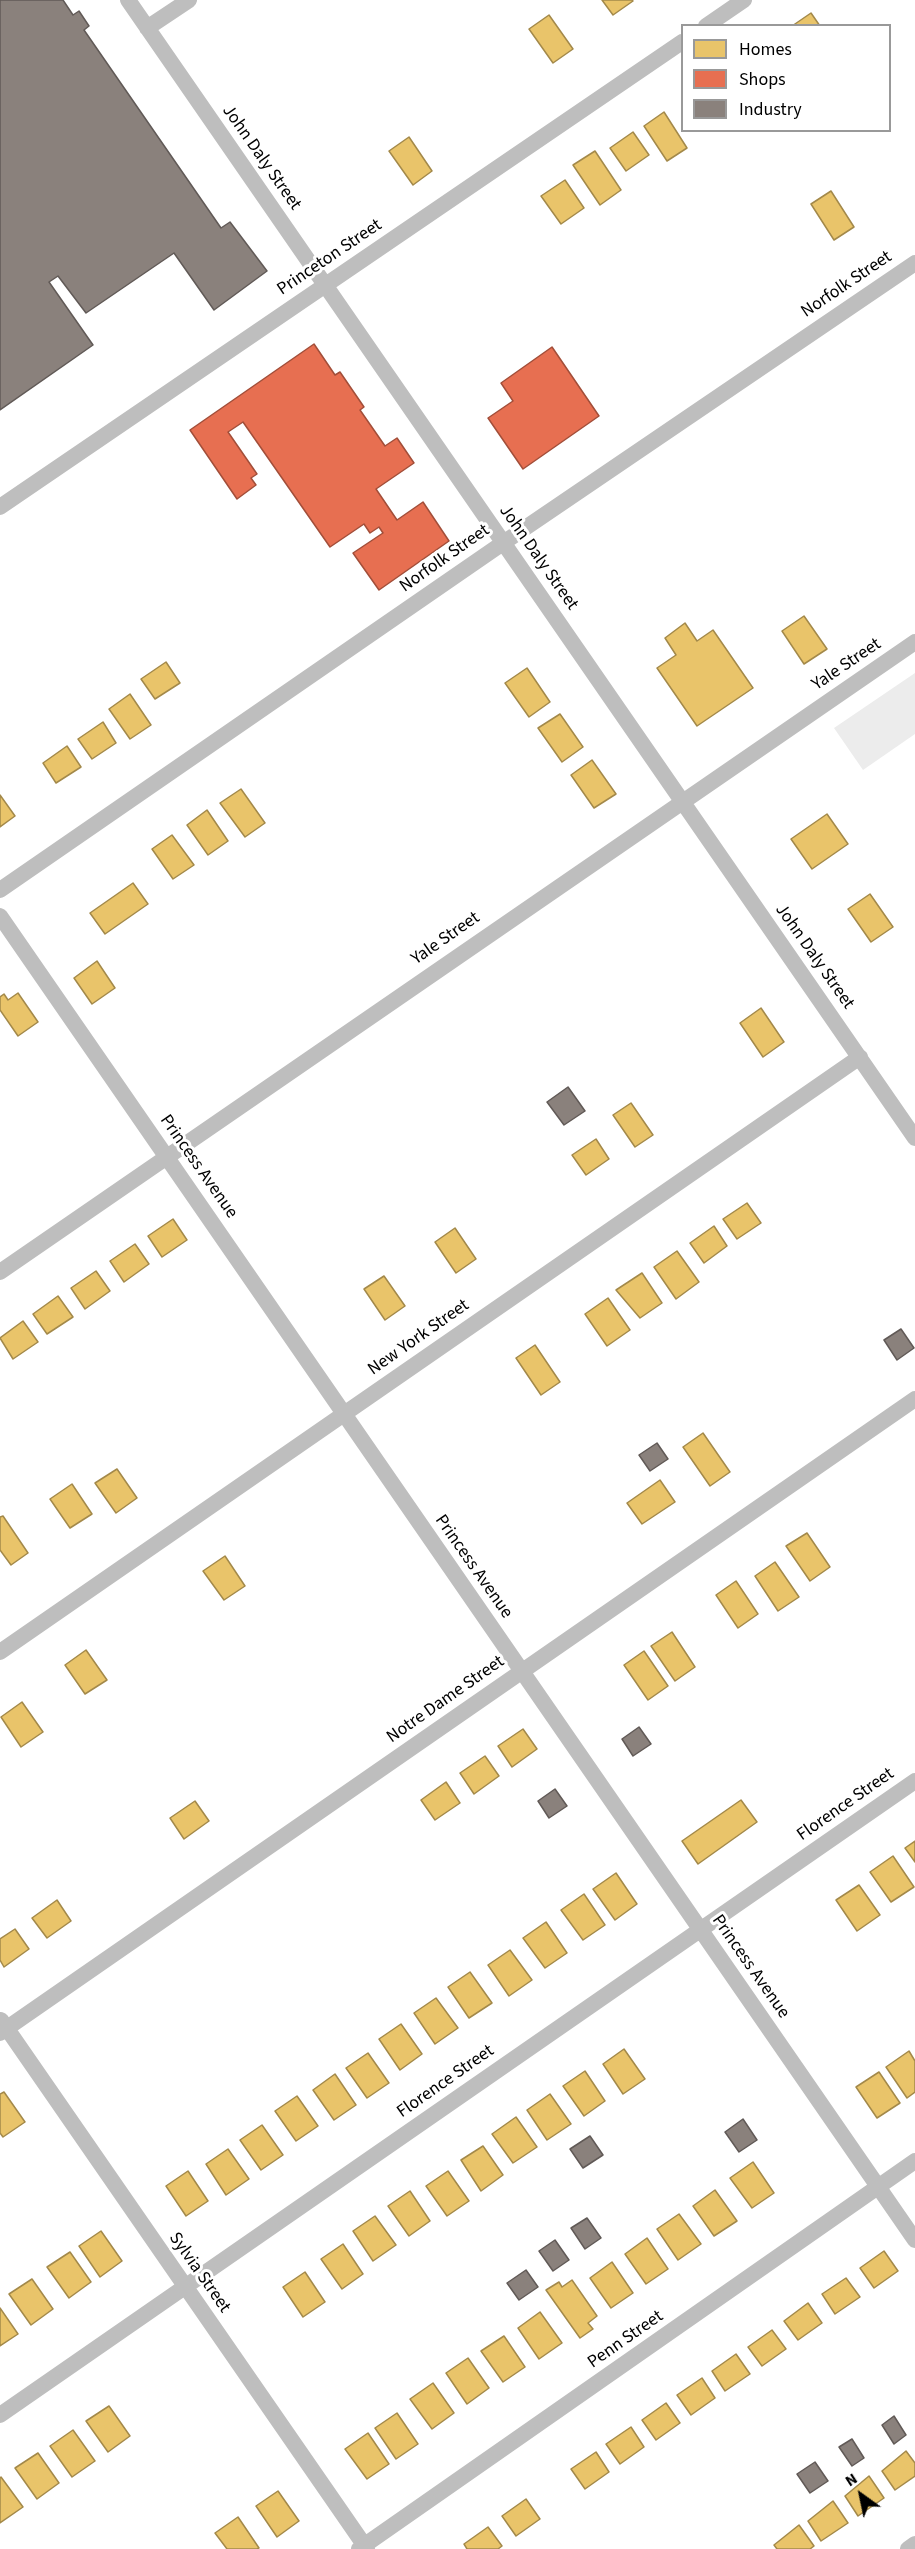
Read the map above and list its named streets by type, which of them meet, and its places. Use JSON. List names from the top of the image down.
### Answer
{
  "streets": {
    "street": [
      "John Daly Street",
      "Princeton Street",
      "Norfolk Street",
      "Yale Street",
      "Princess Avenue",
      "New York Street",
      "Notre Dame Street",
      "Florence Street",
      "Sylvia Street",
      "Penn Street"
    ]
  },
  "crossings": [
    ["John Daly Street", "Princeton Street"],
    ["John Daly Street", "Norfolk Street"],
    ["John Daly Street", "Yale Street"],
    ["John Daly Street", "New York Street"],
    ["Yale Street", "Princess Avenue"],
    ["Princess Avenue", "New York Street"],
    ["Princess Avenue", "Notre Dame Street"],
    ["Princess Avenue", "Florence Street"],
    ["Princess Avenue", "Penn Street"],
    ["Notre Dame Street", "Sylvia Street"],
    ["Florence Street", "Sylvia Street"],
    ["Sylvia Street", "Penn Street"]
  ],
  "legend": ["Homes", "Shops", "Industry"],
  "north": "top left"
}
